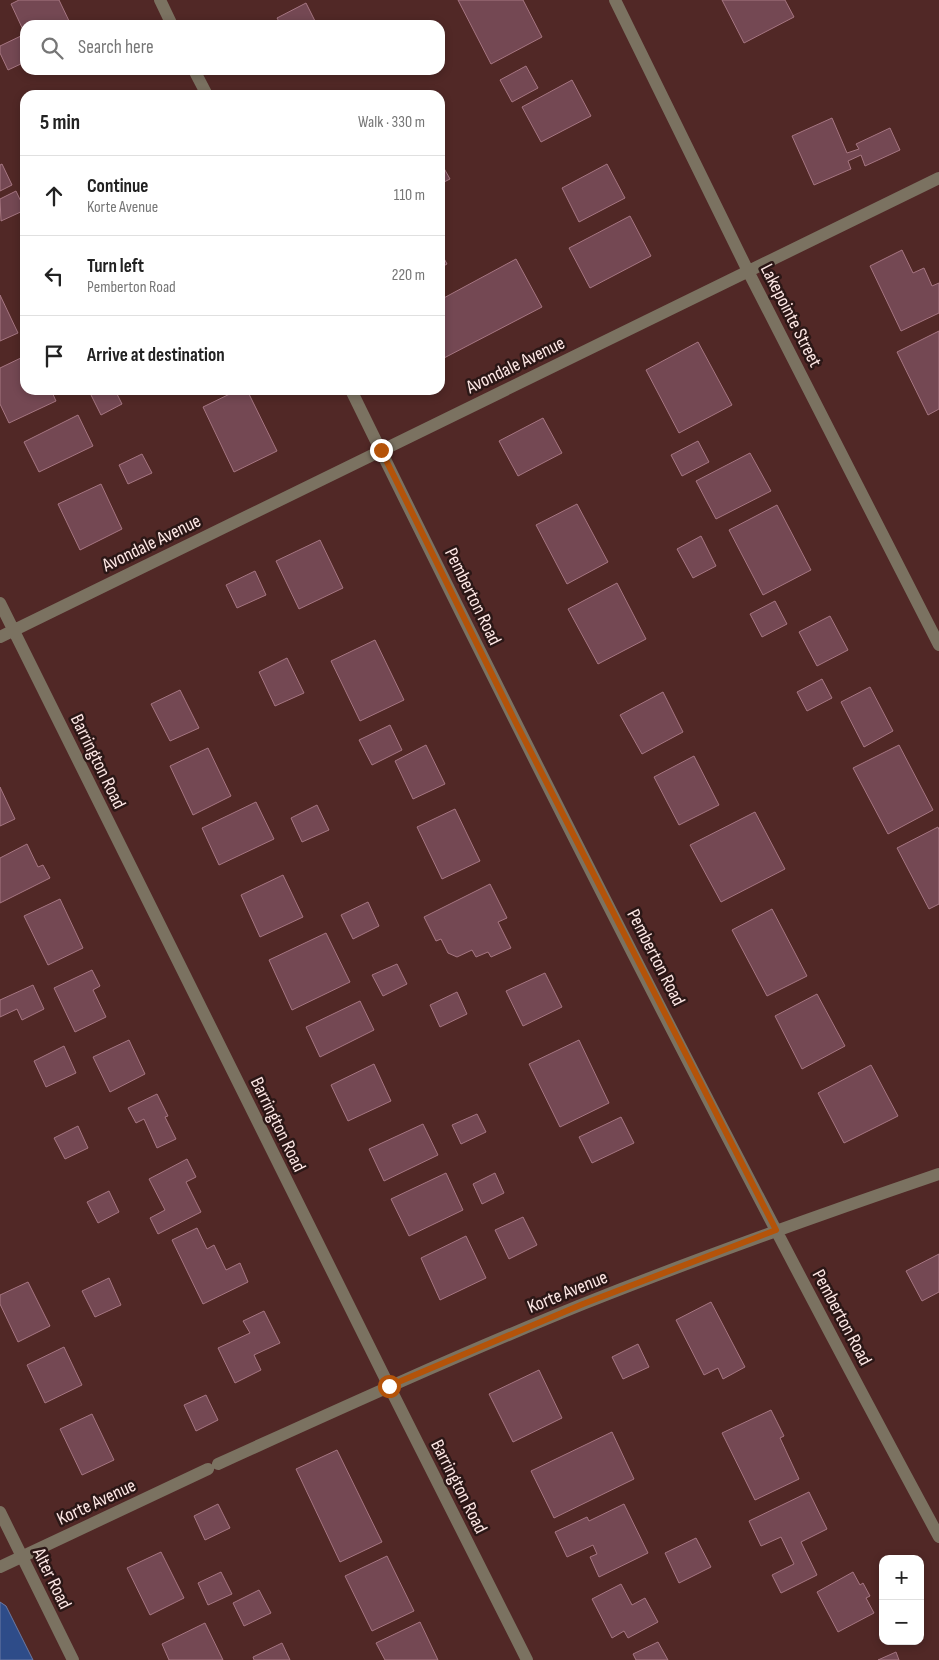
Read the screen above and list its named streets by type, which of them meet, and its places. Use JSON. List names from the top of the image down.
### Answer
{
  "streets": {
    "street": [
      "Lakepointe Street",
      "Avondale Avenue",
      "Pemberton Road",
      "Barrington Road",
      "Korte Avenue",
      "Alter Road"
    ]
  },
  "crossings": [
    ["Lakepointe Street", "Avondale Avenue"],
    ["Avondale Avenue", "Pemberton Road"],
    ["Avondale Avenue", "Barrington Road"],
    ["Pemberton Road", "Korte Avenue"],
    ["Barrington Road", "Korte Avenue"],
    ["Korte Avenue", "Alter Road"]
  ],
  "page": {
    "search": "Search here",
    "heading": ["5 min", "Walk · 330 m"],
    "list": [
      ["Continue", "Korte Avenue", "110 m"],
      ["Turn left", "Pemberton Road", "220 m"],
      "Arrive at destination"
    ],
    "map_buttons": ["+", "−"]
  }
}
